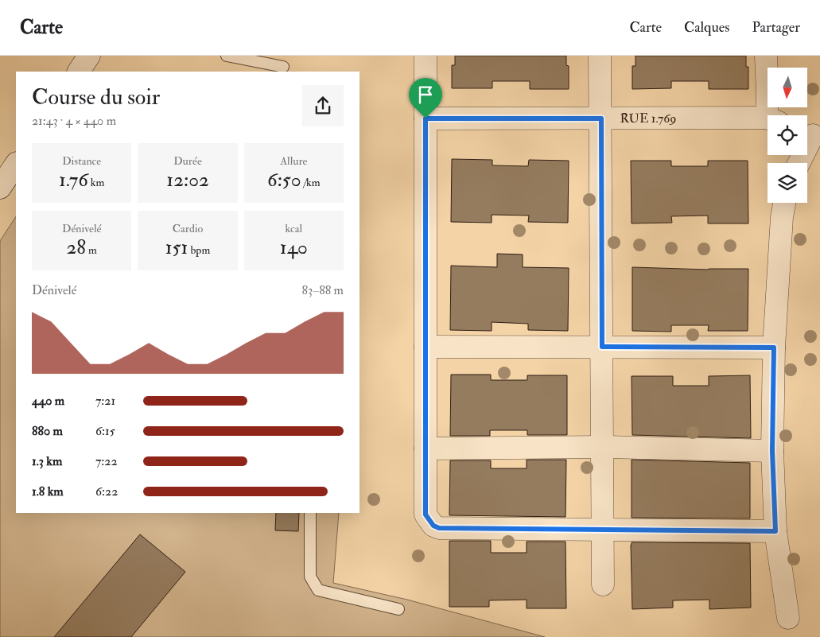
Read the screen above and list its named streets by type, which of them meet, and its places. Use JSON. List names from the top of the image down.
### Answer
{
  "streets": {
    "street": ["RUE 1.769"]
  },
  "north": "bottom",
  "page": {
    "header": "Carte",
    "nav": ["Carte", "Calques", "Partager"],
    "heading": ["Course du soir", "21:43 · 4 × 440 m"],
    "stats": [
      ["Distance", "1.76 km"],
      ["Durée", "12:02"],
      ["Allure", "6:50 /km"],
      ["Dénivelé", "28 m"],
      ["Cardio", "151 bpm"],
      ["kcal", "140"]
    ],
    "chart": ["Dénivelé", "83–88 m"],
    "list": [
      {
        "name": "440 m",
        "note": "7:21"
      },
      {
        "name": "880 m",
        "note": "6:15"
      },
      {
        "name": "1.3 km",
        "note": "7:22"
      },
      {
        "name": "1.8 km",
        "note": "6:22"
      }
    ]
  }
}
